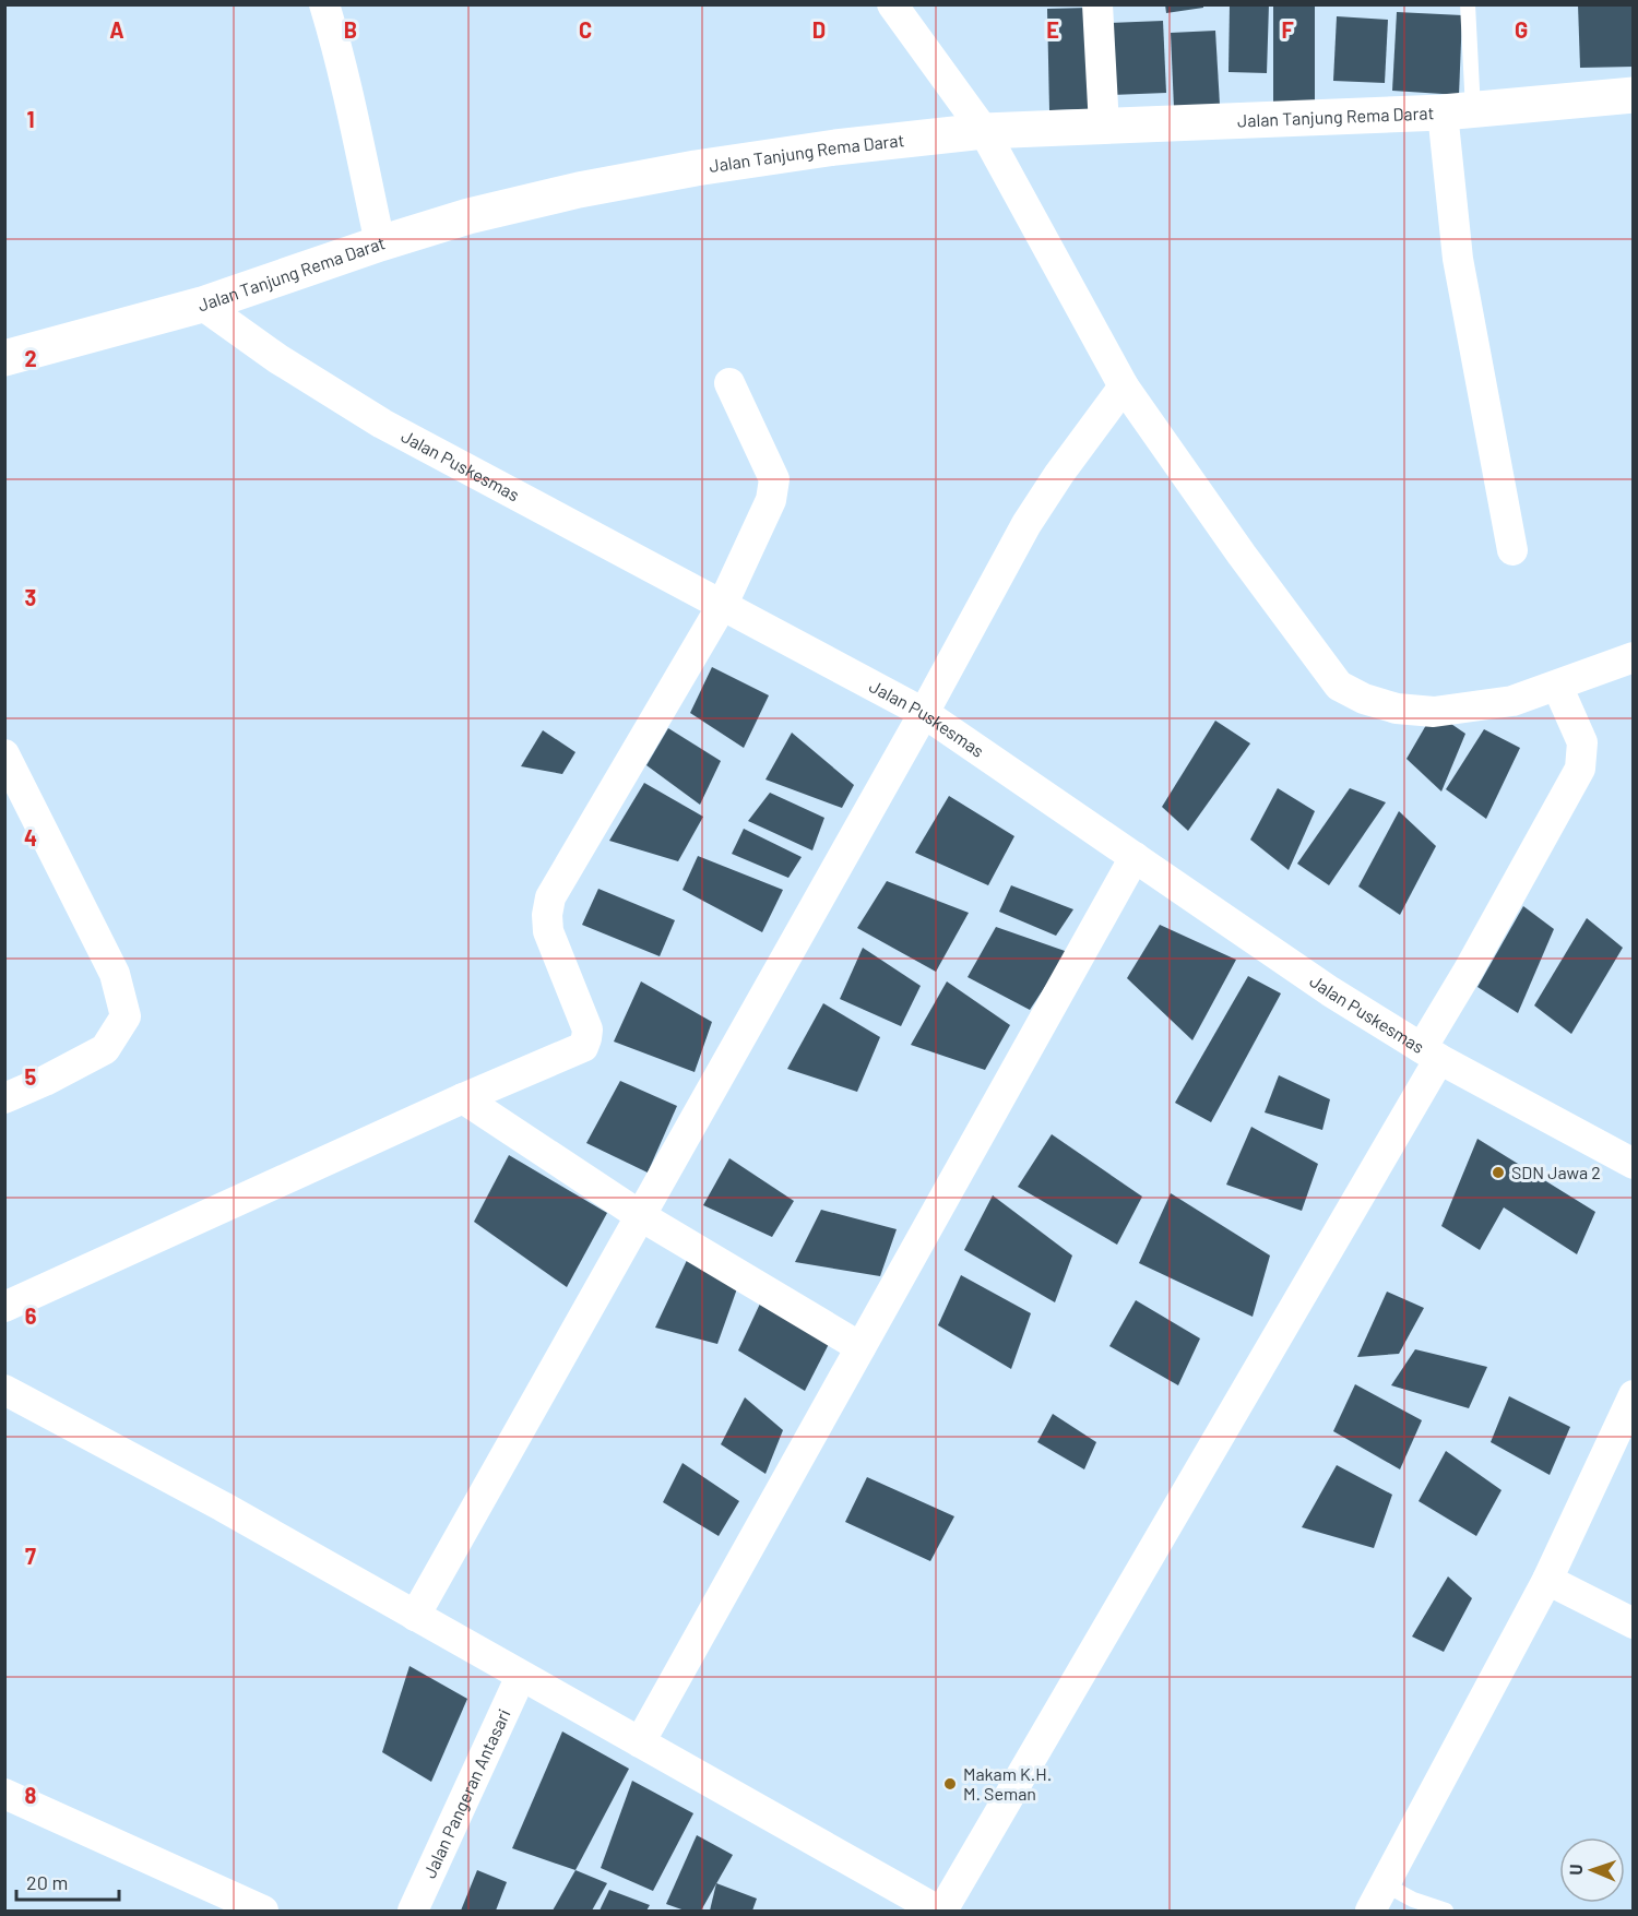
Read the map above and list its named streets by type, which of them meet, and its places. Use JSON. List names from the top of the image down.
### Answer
{
  "streets": {
    "street": ["Jalan Tanjung Rema Darat", "Jalan Puskesmas", "Jalan Pangeran Antasari"]
  },
  "crossings": [
    ["Jalan Tanjung Rema Darat", "Jalan Puskesmas"]
  ],
  "places": ["SDN Jawa 2", "Makam K.H. M. Seman"],
  "scale_bar": "20 m",
  "north": "left",
  "grid": {
    "columns": [
      "A",
      "B",
      "C",
      "D",
      "E",
      "F",
      "G"
    ],
    "rows": [
      "1",
      "2",
      "3",
      "4",
      "5",
      "6",
      "7",
      "8"
    ]
  }
}
